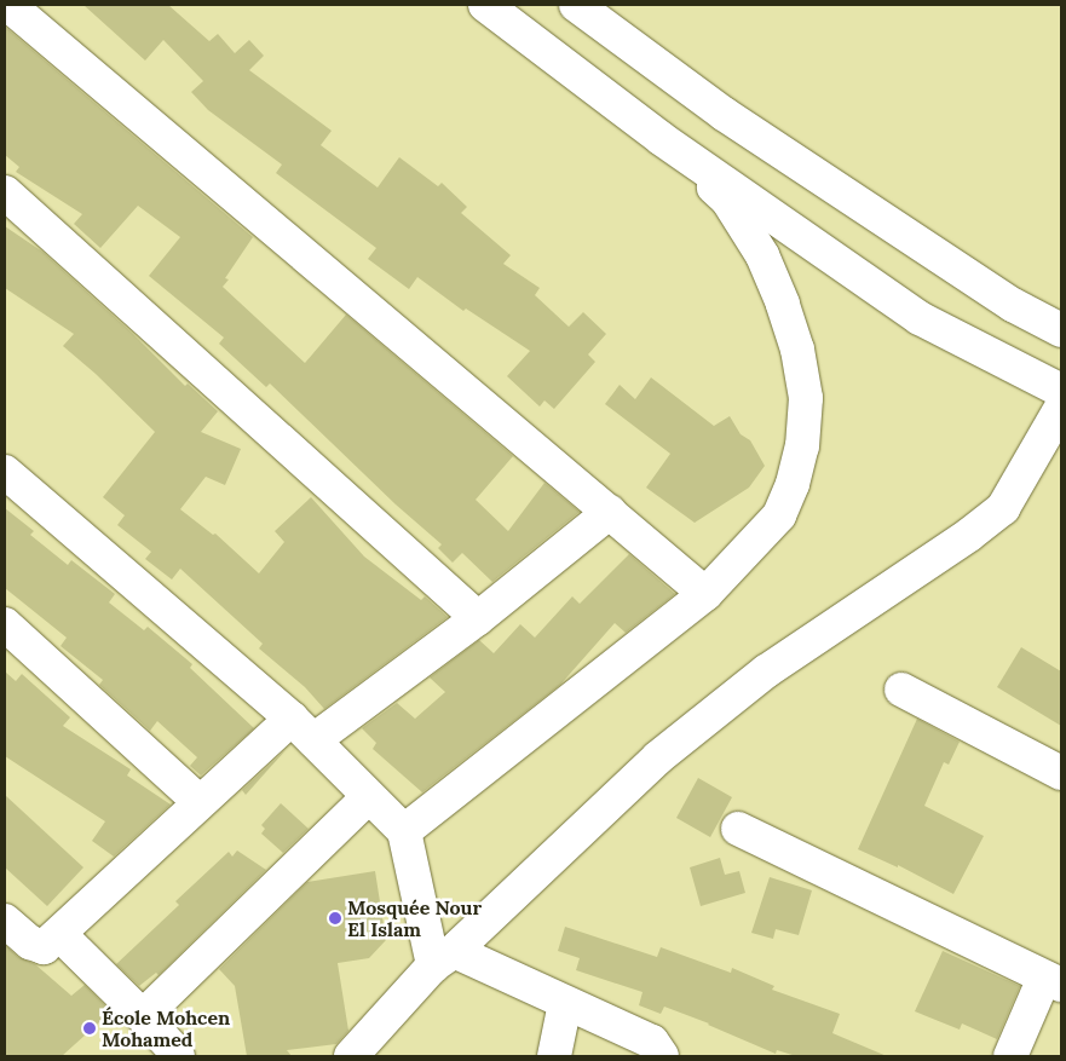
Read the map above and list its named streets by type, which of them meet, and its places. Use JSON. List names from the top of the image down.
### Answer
{
  "places": ["Mosquée Nour El Islam", "École Mohcen Mohamed"]
}
